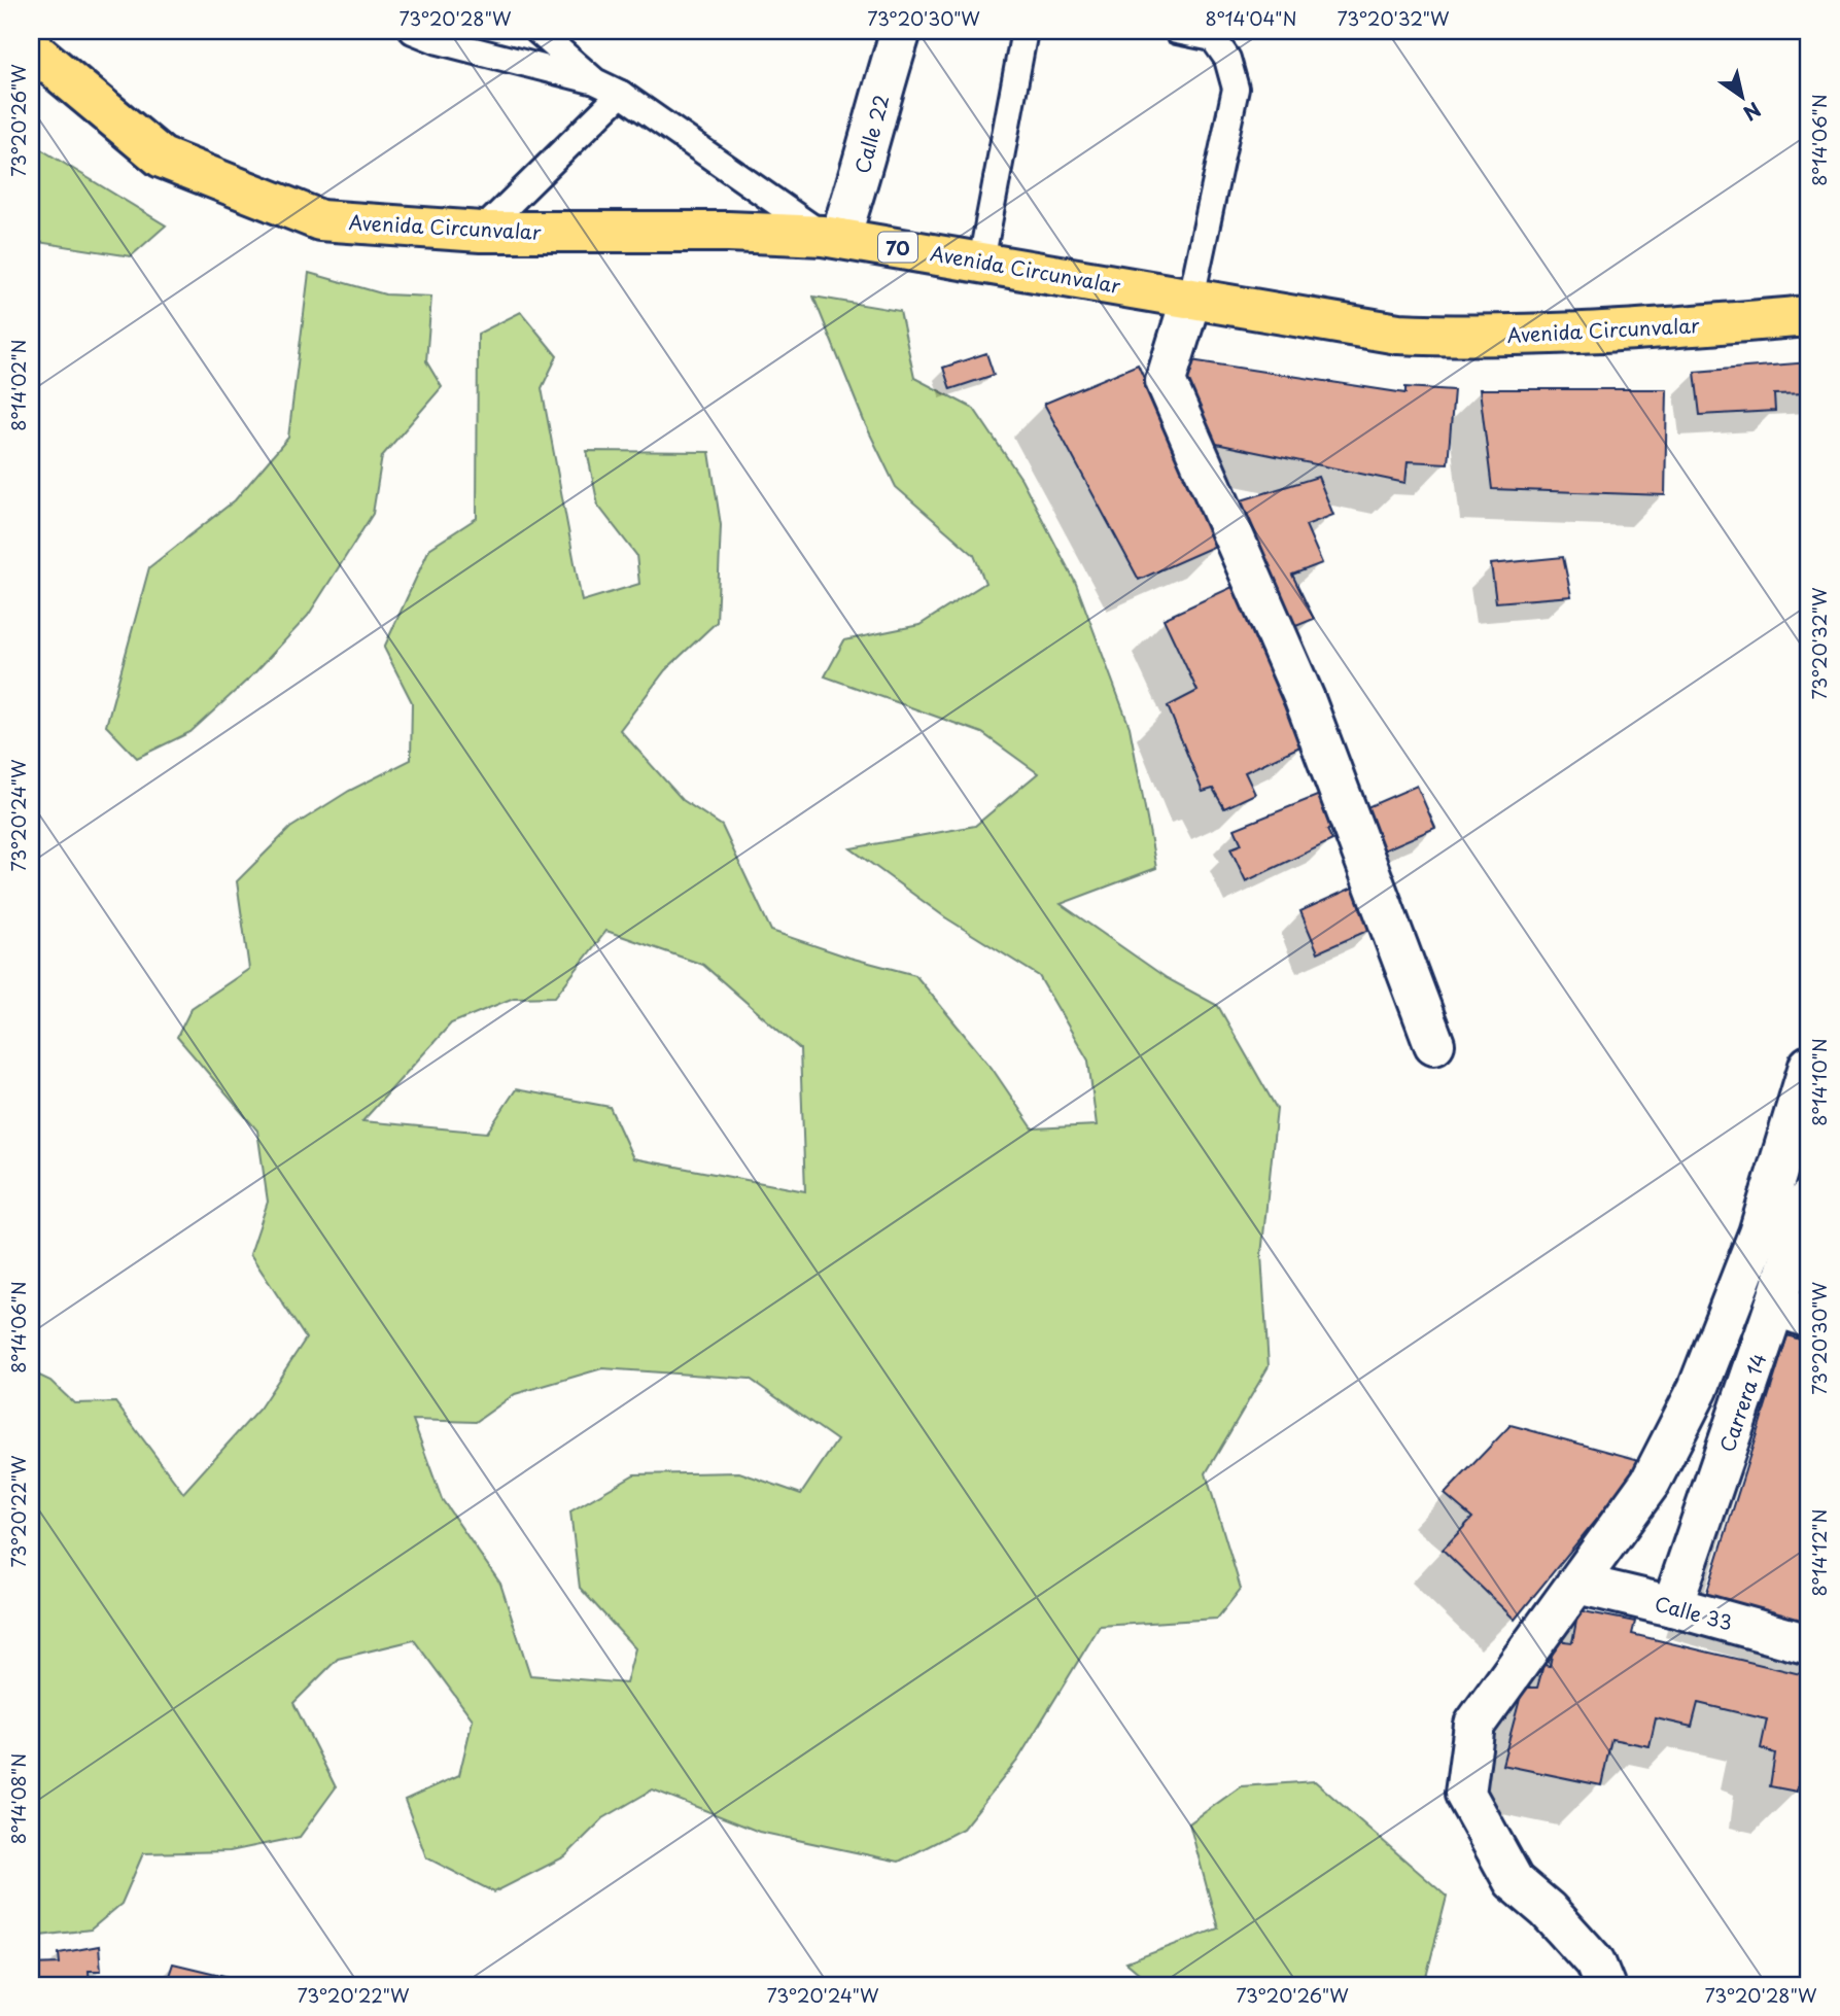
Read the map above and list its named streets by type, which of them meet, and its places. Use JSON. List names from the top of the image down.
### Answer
{
  "streets": {
    "main road": ["Avenida Circunvalar", "70"],
    "street": ["Calle 22", "Carrera 14", "Calle 33"]
  },
  "crossings": [
    ["Calle 22", "Avenida Circunvalar"],
    ["Carrera 14", "Calle 33"]
  ],
  "north": "bottom right",
  "coordinates": [
    "73°20'28\"W",
    "73°20'30\"W",
    "8°14'04\"N",
    "73°20'32\"W",
    "73°20'26\"W",
    "8°14'06\"N",
    "8°14'02\"N",
    "73°20'24\"W",
    "8°14'10\"N",
    "73°20'22\"W",
    "8°14'12\"N",
    "8°14'08\"N"
  ]
}
